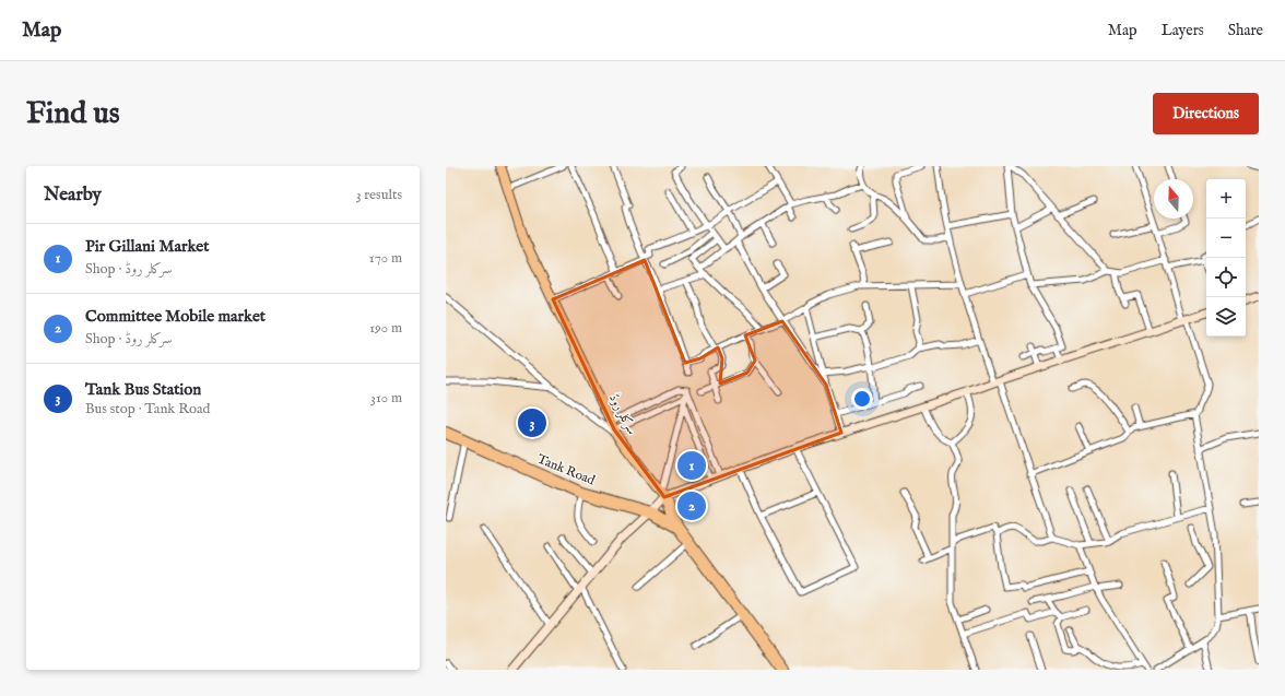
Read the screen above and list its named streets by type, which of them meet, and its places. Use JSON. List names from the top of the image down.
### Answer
{
  "streets": {
    "highway": ["سرکلر روڈ", "Tank Road"]
  },
  "crossings": [
    ["سرکلر روڈ", "Tank Road"]
  ],
  "north": "top",
  "page": {
    "header": "Map",
    "nav": ["Map", "Layers", "Share"],
    "buttons": "Directions",
    "title": "Find us",
    "heading": ["Nearby", "3 results"],
    "map_buttons": ["+", "−"],
    "list": [
      {
        "mark": "1",
        "name": "Pir Gillani Market",
        "note": "Shop · سرکلر روڈ",
        "value": "170 m"
      },
      {
        "mark": "2",
        "name": "Committee Mobile market",
        "note": "Shop · سرکلر روڈ",
        "value": "190 m"
      },
      {
        "mark": "3",
        "name": "Tank Bus Station",
        "note": "Bus stop · Tank Road",
        "value": "310 m"
      }
    ],
    "pins": ["3", "1", "2"]
  }
}
